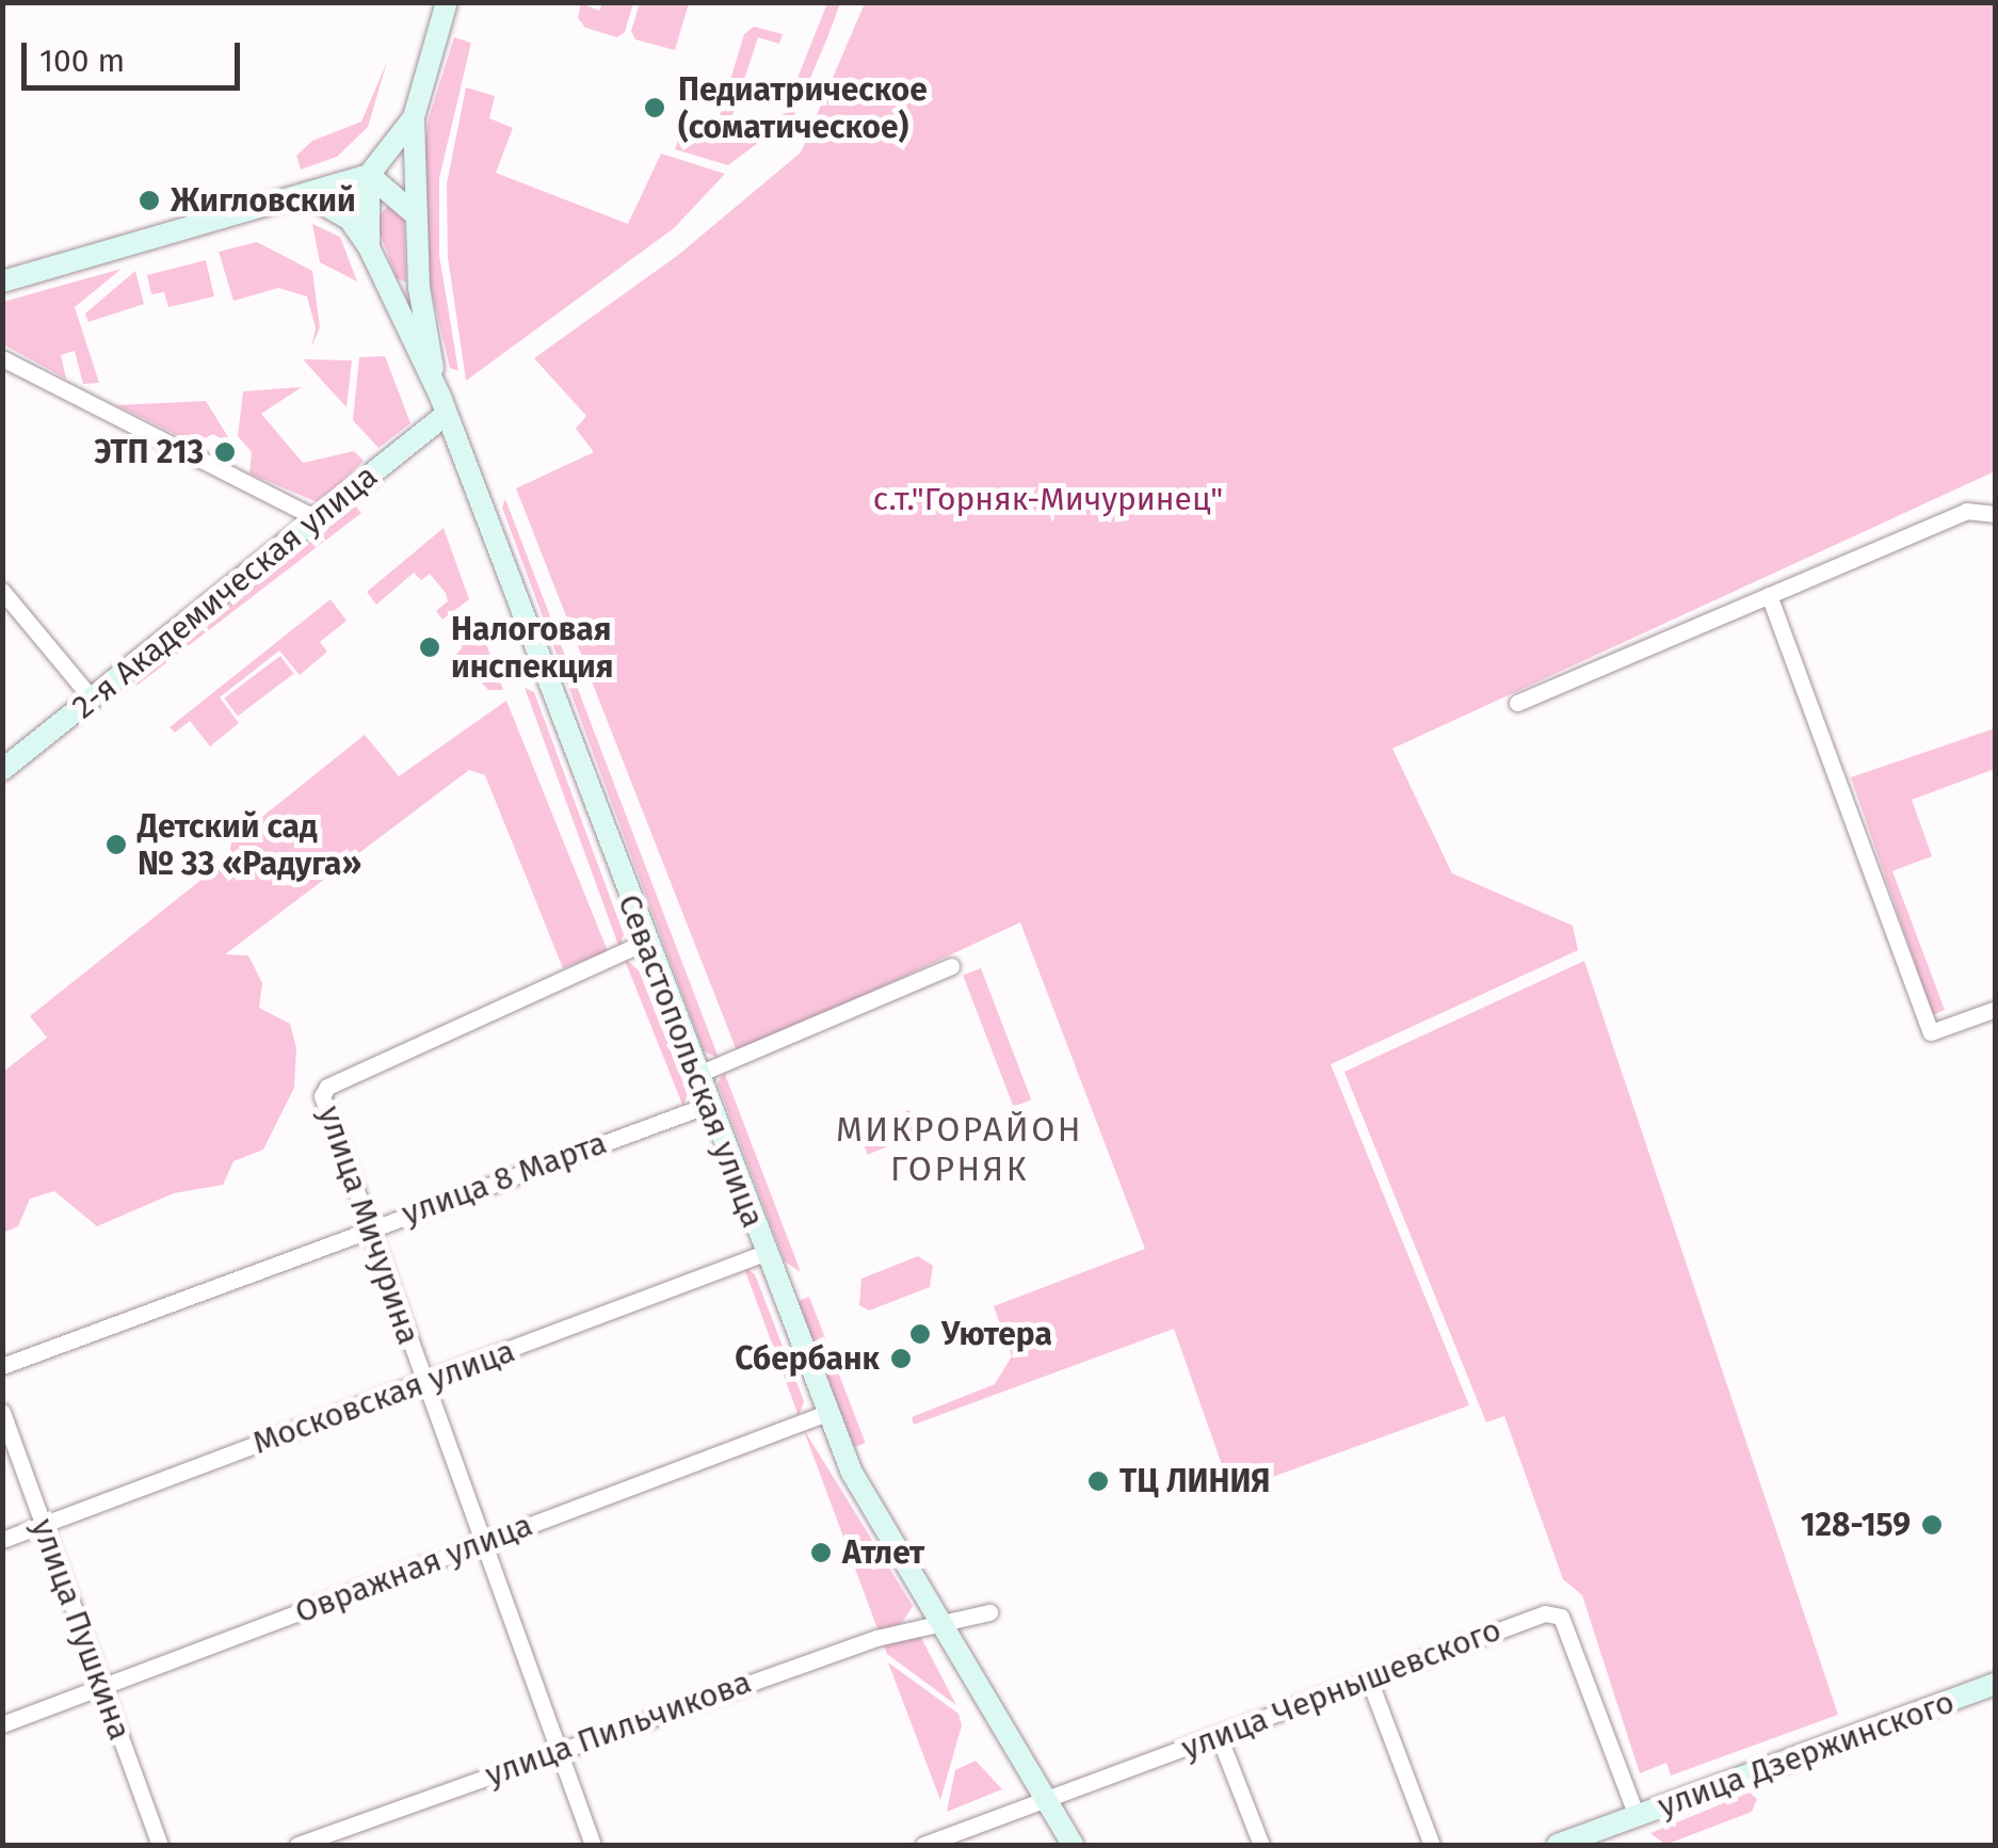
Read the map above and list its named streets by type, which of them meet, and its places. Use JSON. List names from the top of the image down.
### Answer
{
  "streets": {
    "main road": ["2-я Академическая улица", "Севастопольская улица", "улица Дзержинского"],
    "street": [
      "улица 8 Марта",
      "улица Мичурина",
      "Московская улица",
      "Овражная улица",
      "улица Пушкина",
      "улица Чернышевского",
      "улица Пильчикова"
    ]
  },
  "crossings": [
    ["2-я Академическая улица", "Севастопольская улица"],
    ["Севастопольская улица", "улица 8 Марта"],
    ["Севастопольская улица", "улица Мичурина"],
    ["Севастопольская улица", "Московская улица"],
    ["Севастопольская улица", "Овражная улица"],
    ["Севастопольская улица", "улица Чернышевского"],
    ["Севастопольская улица", "улица Пильчикова"],
    ["улица 8 Марта", "улица Мичурина"],
    ["улица Мичурина", "Московская улица"],
    ["улица Мичурина", "Овражная улица"],
    ["улица Мичурина", "улица Пильчикова"],
    ["Московская улица", "улица Пушкина"],
    ["Овражная улица", "улица Пушкина"],
    ["улица Чернышевского", "улица Дзержинского"]
  ],
  "districts": ["МИКРОРАЙОН ГОРНЯК"],
  "parks": ["с.т.\"Горняк-Мичуринец\""],
  "places": [
    "Педиатрическое (соматическое)",
    "Жигловский",
    "ЭТП 213",
    "Налоговая инспекция",
    "Детский сад № 33 «Радуга»",
    "Уютера",
    "Сбербанк",
    "ТЦ ЛИНИЯ",
    "128-159",
    "Атлет"
  ],
  "scale_bar": "100 m"
}
